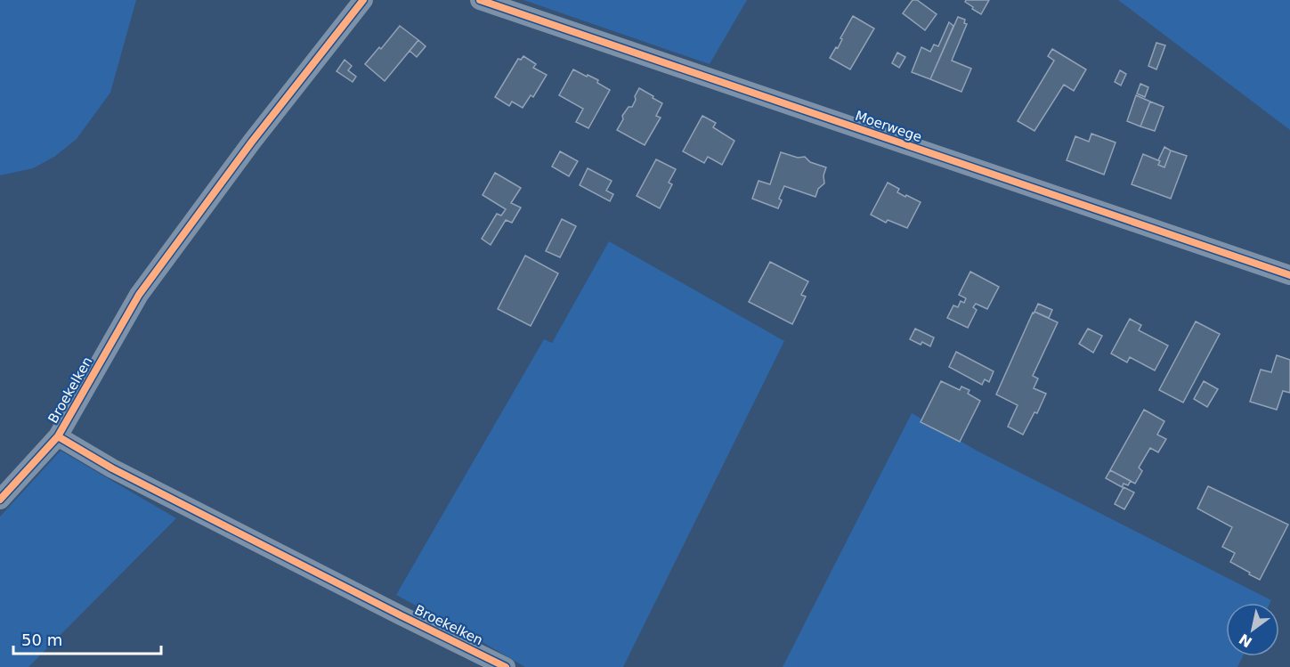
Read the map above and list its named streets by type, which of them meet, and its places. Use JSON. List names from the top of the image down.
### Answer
{
  "streets": {
    "street": ["Moerwege", "Broekelken"]
  },
  "scale_bar": "50 m",
  "north": "bottom left"
}
